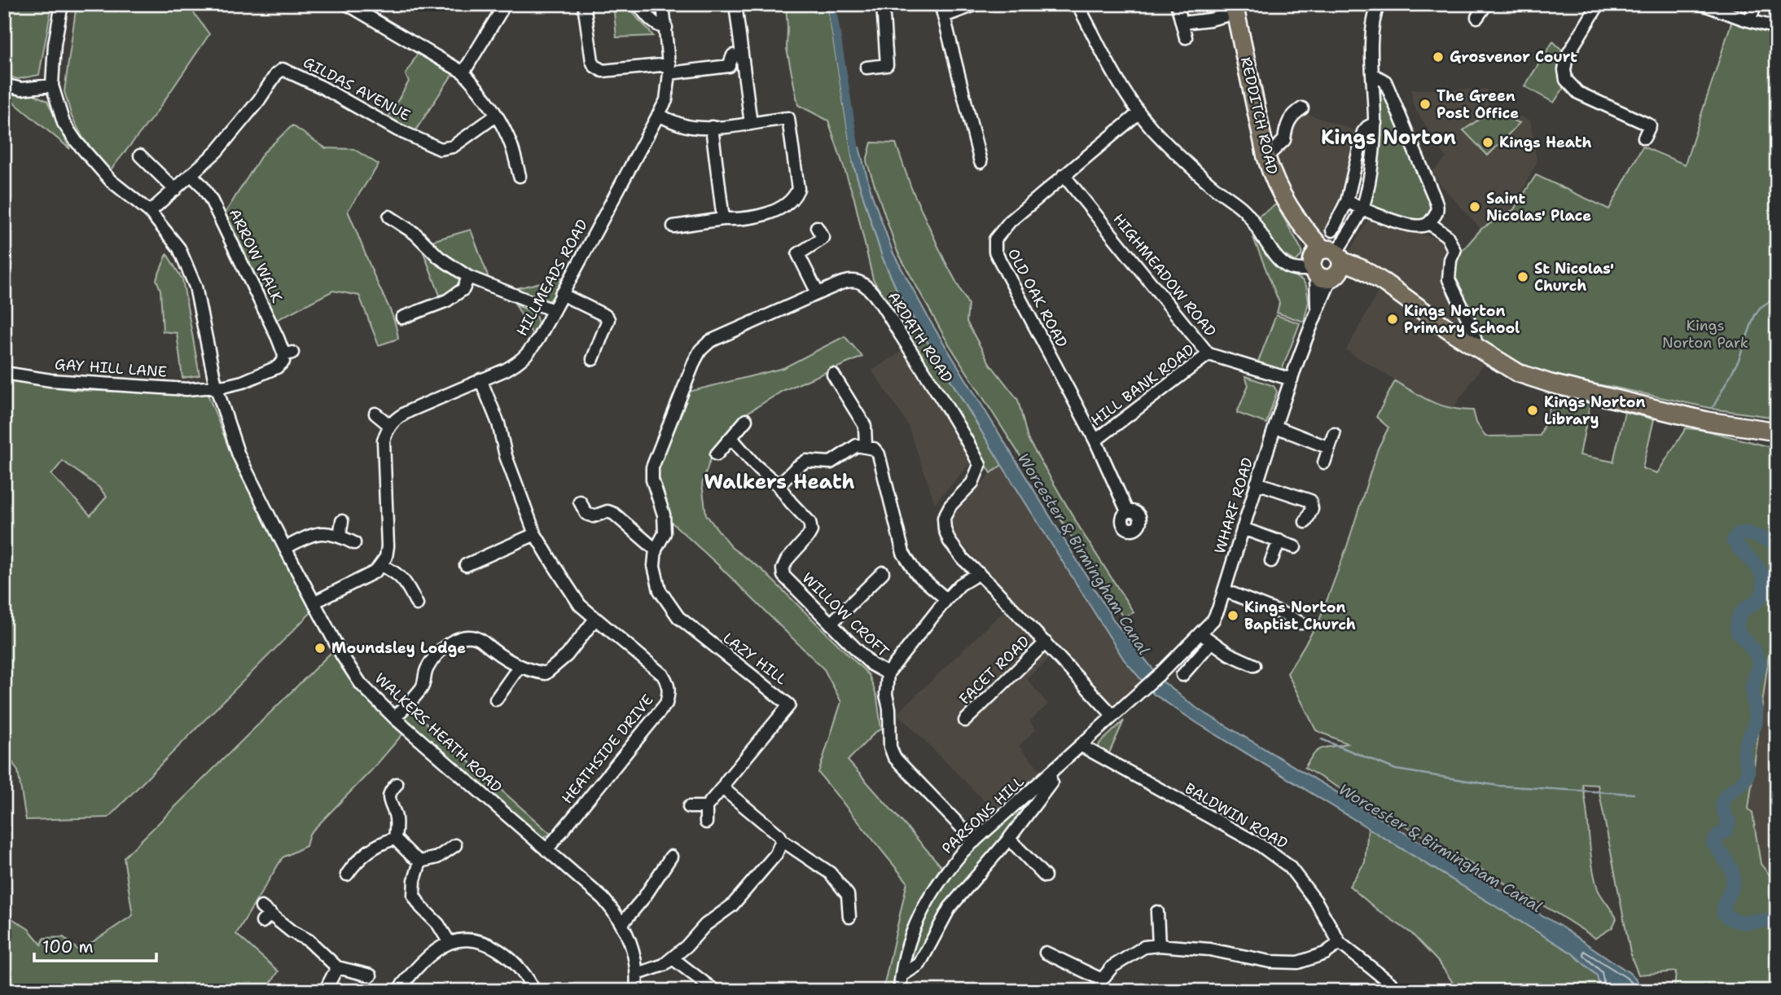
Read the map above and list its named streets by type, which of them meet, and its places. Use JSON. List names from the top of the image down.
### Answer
{
  "streets": {
    "highway": ["REDDITCH ROAD"],
    "street": [
      "GILDAS AVENUE",
      "ARROW WALK",
      "HIGHMEADOW ROAD",
      "HILLMEADS ROAD",
      "OLD OAK ROAD",
      "ARDATH ROAD",
      "GAY HILL LANE",
      "HILL BANK ROAD",
      "WHARF ROAD",
      "WILLOW CROFT",
      "LAZY HILL",
      "FACET ROAD",
      "WALKERS HEATH ROAD",
      "HEATHSIDE DRIVE",
      "PARSONS HILL",
      "BALDWIN ROAD"
    ]
  },
  "crossings": [
    ["GILDAS AVENUE", "ARROW WALK"],
    ["GILDAS AVENUE", "WALKERS HEATH ROAD"],
    ["REDDITCH ROAD", "WHARF ROAD"],
    ["ARROW WALK", "GAY HILL LANE"],
    ["ARROW WALK", "WALKERS HEATH ROAD"],
    ["HIGHMEADOW ROAD", "OLD OAK ROAD"],
    ["HIGHMEADOW ROAD", "HILL BANK ROAD"],
    ["HIGHMEADOW ROAD", "WHARF ROAD"],
    ["HILLMEADS ROAD", "HEATHSIDE DRIVE"],
    ["OLD OAK ROAD", "HILL BANK ROAD"],
    ["ARDATH ROAD", "LAZY HILL"],
    ["ARDATH ROAD", "FACET ROAD"],
    ["ARDATH ROAD", "PARSONS HILL"],
    ["GAY HILL LANE", "WALKERS HEATH ROAD"],
    ["WHARF ROAD", "PARSONS HILL"],
    ["WALKERS HEATH ROAD", "HEATHSIDE DRIVE"],
    ["PARSONS HILL", "BALDWIN ROAD"]
  ],
  "districts": ["Kings Norton", "Walkers Heath"],
  "water": ["Worcester & Birmingham Canal"],
  "parks": ["Kings Norton Park"],
  "places": [
    "Grosvenor Court",
    "The Green Post Office",
    "Kings Heath",
    "Saint Nicolas' Place",
    "St Nicolas' Church",
    "Kings Norton Primary School",
    "Kings Norton Library",
    "Kings Norton Baptist Church",
    "Moundsley Lodge"
  ],
  "scale_bar": "100 m"
}
